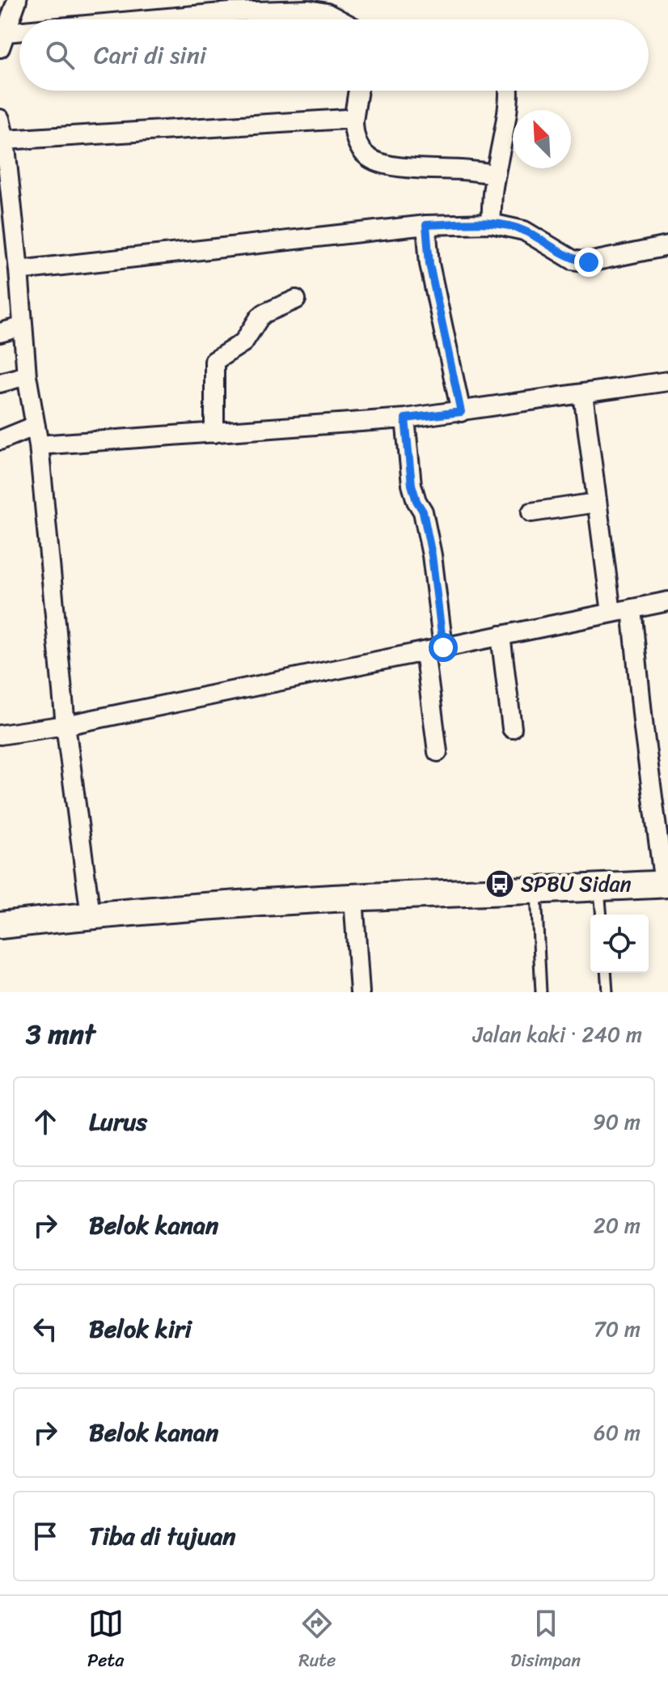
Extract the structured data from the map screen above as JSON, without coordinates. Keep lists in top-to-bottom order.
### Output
{
  "places": {
    "bus stop": ["SPBU Sidan"]
  },
  "north": "top left",
  "page": {
    "search": "Cari di sini",
    "heading": ["3 mnt", "Jalan kaki · 240 m"],
    "list": [
      ["Lurus", "90 m"],
      ["Belok kanan", "20 m"],
      ["Belok kiri", "70 m"],
      ["Belok kanan", "60 m"],
      "Tiba di tujuan"
    ],
    "nav": ["Peta", "Rute", "Disimpan"]
  }
}
